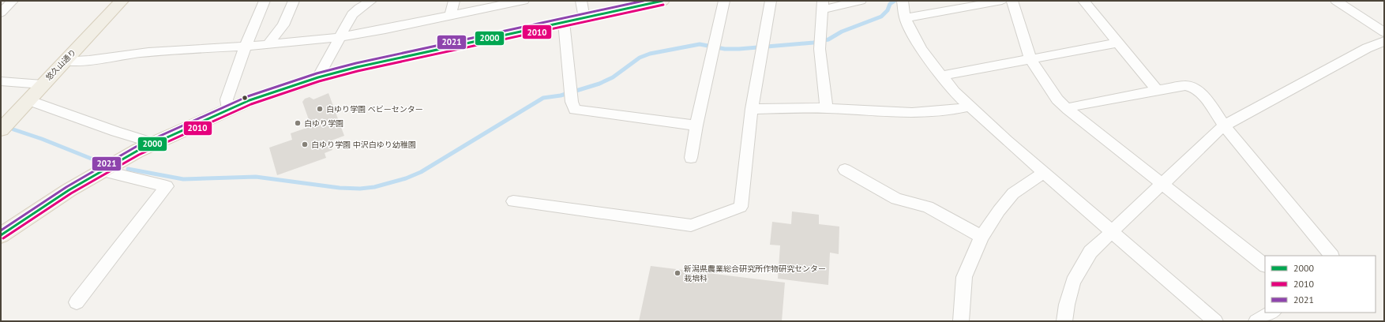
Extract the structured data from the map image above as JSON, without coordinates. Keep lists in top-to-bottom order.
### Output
{
  "streets": {
    "main road": ["悠久山通り"]
  },
  "places": [
    "白ゆり学園 ベビーセンター",
    "白ゆり学園",
    "白ゆり学園 中沢白ゆり幼稚園",
    "新潟県農業総合研究所作物研究センター 栽培科"
  ],
  "lines": ["transit line 2000", "transit line 2021", "transit line 2010"],
  "legend": ["2000", "2010", "2021"]
}
